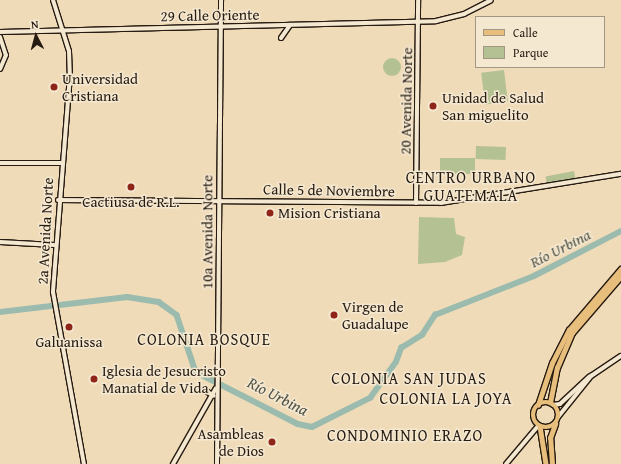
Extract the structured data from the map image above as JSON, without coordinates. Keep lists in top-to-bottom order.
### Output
{
  "streets": {
    "street": [
      "29 Calle Oriente",
      "20 Avenida Norte",
      "Calle 5 de Noviembre",
      "2a Avenida Norte",
      "10a Avenida Norte"
    ]
  },
  "crossings": [
    ["29 Calle Oriente", "20 Avenida Norte"],
    ["29 Calle Oriente", "2a Avenida Norte"],
    ["29 Calle Oriente", "10a Avenida Norte"],
    ["20 Avenida Norte", "Calle 5 de Noviembre"],
    ["Calle 5 de Noviembre", "2a Avenida Norte"],
    ["Calle 5 de Noviembre", "10a Avenida Norte"]
  ],
  "districts": [
    "CENTRO URBANO GUATEMALA",
    "COLONIA BOSQUE",
    "COLONIA SAN JUDAS",
    "COLONIA LA JOYA",
    "CONDOMINIO ERAZO"
  ],
  "water": ["Río Urbina"],
  "places": [
    "Universidad Cristiana",
    "Unidad de Salud San miguelito",
    "Cactiusa de R.L.",
    "Mision Cristiana",
    "Virgen de Guadalupe",
    "Galuanissa",
    "Iglesia de Jesucristo Manatial de Vida",
    "Asambleas de Dios"
  ],
  "legend": ["Calle", "Parque"],
  "north": "top"
}
